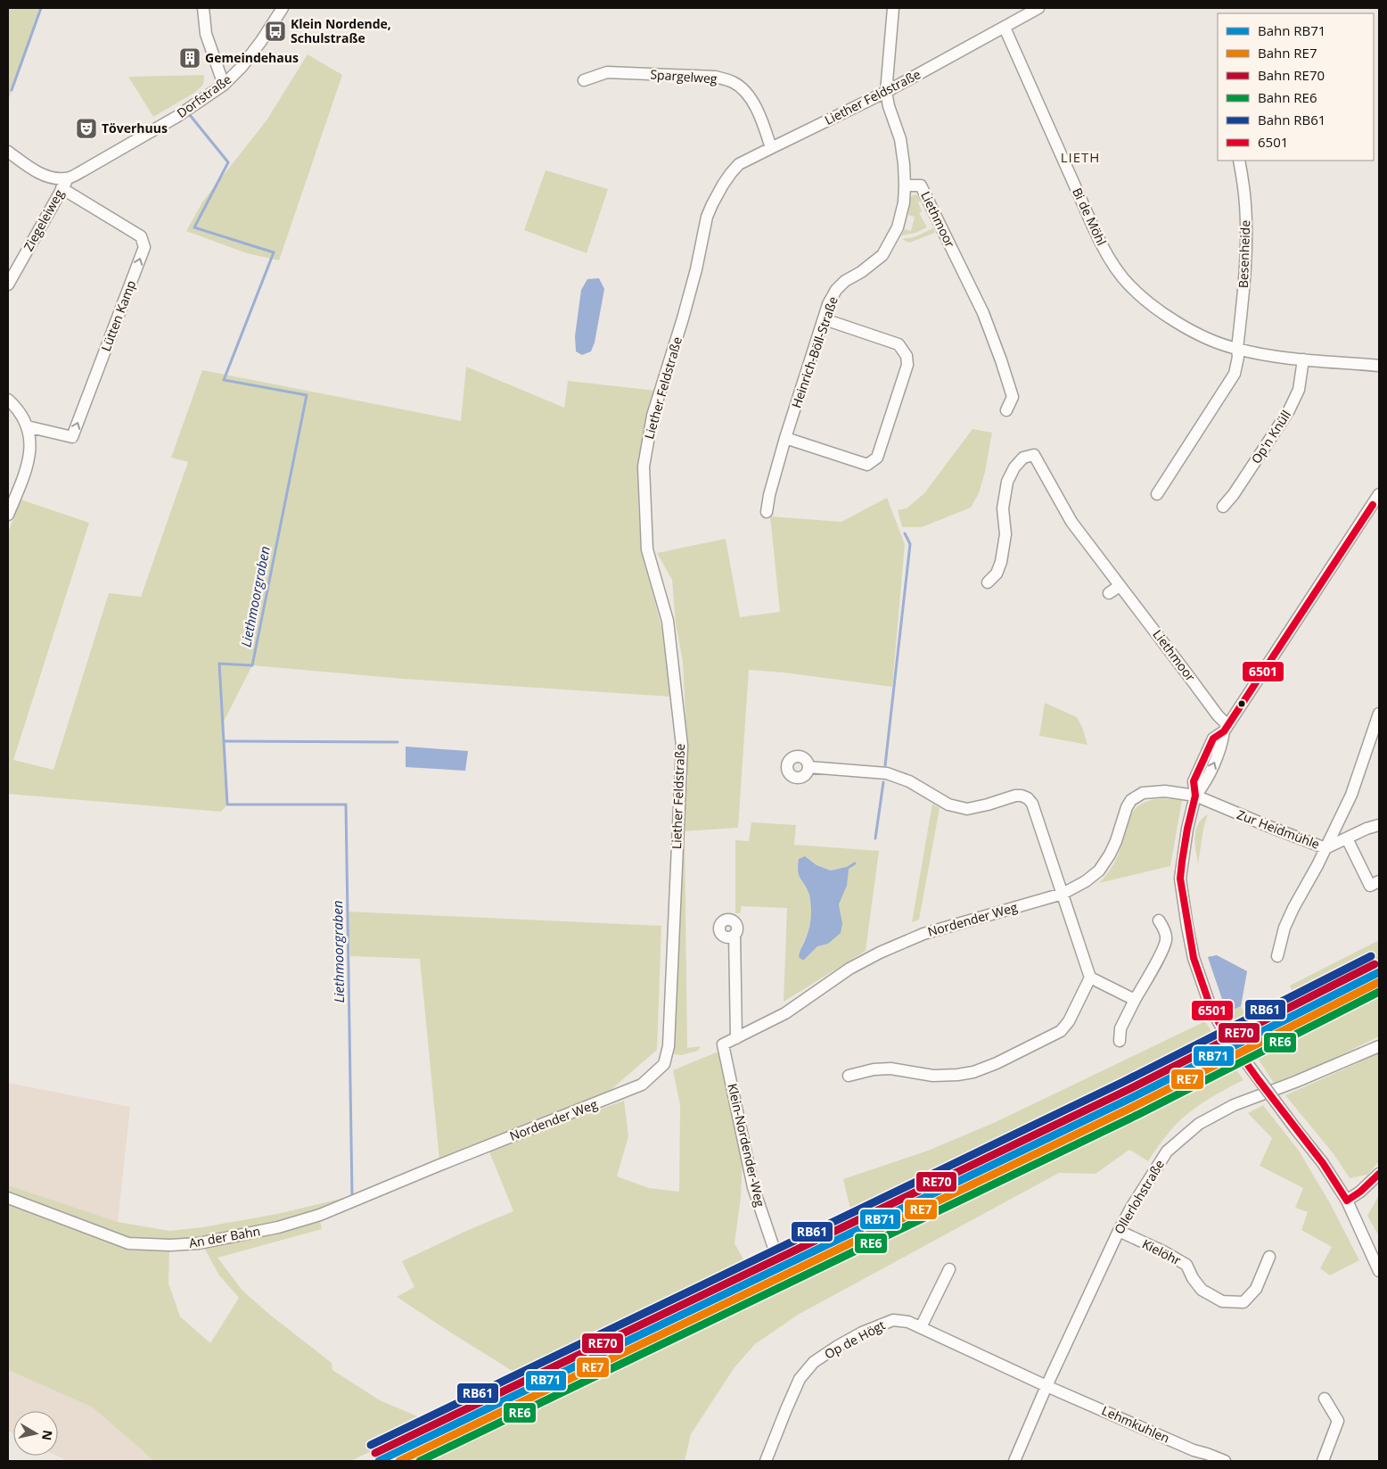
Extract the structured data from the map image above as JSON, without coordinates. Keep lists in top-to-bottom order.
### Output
{
  "streets": {
    "street": [
      "Spargelweg",
      "Dorfstraße",
      "Liether Feldstraße",
      "Bi de Möhl",
      "Liethmoor",
      "Ziegeleiweg",
      "Besenheide",
      "Lütten Kamp",
      "Heinrich-Böll-Straße",
      "Op'n Knüll",
      "Zur Heidmühle",
      "Nordender Weg",
      "Klein-Nordender-Weg",
      "Ollerlohstraße",
      "An der Bahn",
      "Kielöhr",
      "Op de Högt",
      "Lehmkuhlen"
    ]
  },
  "crossings": [
    ["Spargelweg", "Liether Feldstraße"],
    ["Dorfstraße", "Ziegeleiweg"],
    ["Dorfstraße", "Lütten Kamp"],
    ["Liether Feldstraße", "Bi de Möhl"],
    ["Liether Feldstraße", "Liethmoor"],
    ["Liether Feldstraße", "Nordender Weg"],
    ["Bi de Möhl", "Besenheide"],
    ["Bi de Möhl", "Op'n Knüll"],
    ["Liethmoor", "Heinrich-Böll-Straße"],
    ["Ziegeleiweg", "Lütten Kamp"],
    ["Zur Heidmühle", "Nordender Weg"],
    ["Nordender Weg", "Klein-Nordender-Weg"],
    ["Nordender Weg", "An der Bahn"],
    ["Ollerlohstraße", "Kielöhr"],
    ["Ollerlohstraße", "Op de Högt"],
    ["Ollerlohstraße", "Lehmkuhlen"],
    ["Op de Högt", "Lehmkuhlen"]
  ],
  "districts": ["LIETH"],
  "water": ["Liethmoorgraben"],
  "places": {
    "bus stop": ["Klein Nordende, Schulstraße"],
    "building": ["Gemeindehaus"],
    "theatre": ["Töverhuus"]
  },
  "lines": [
    "transit line 6501",
    "rail line RB61",
    "rail line RE70",
    "rail line RB71",
    "rail line RE7",
    "rail line RE6"
  ],
  "legend": [
    "Bahn RB71",
    "Bahn RE7",
    "Bahn RE70",
    "Bahn RE6",
    "Bahn RB61",
    "6501"
  ],
  "north": "right"
}
